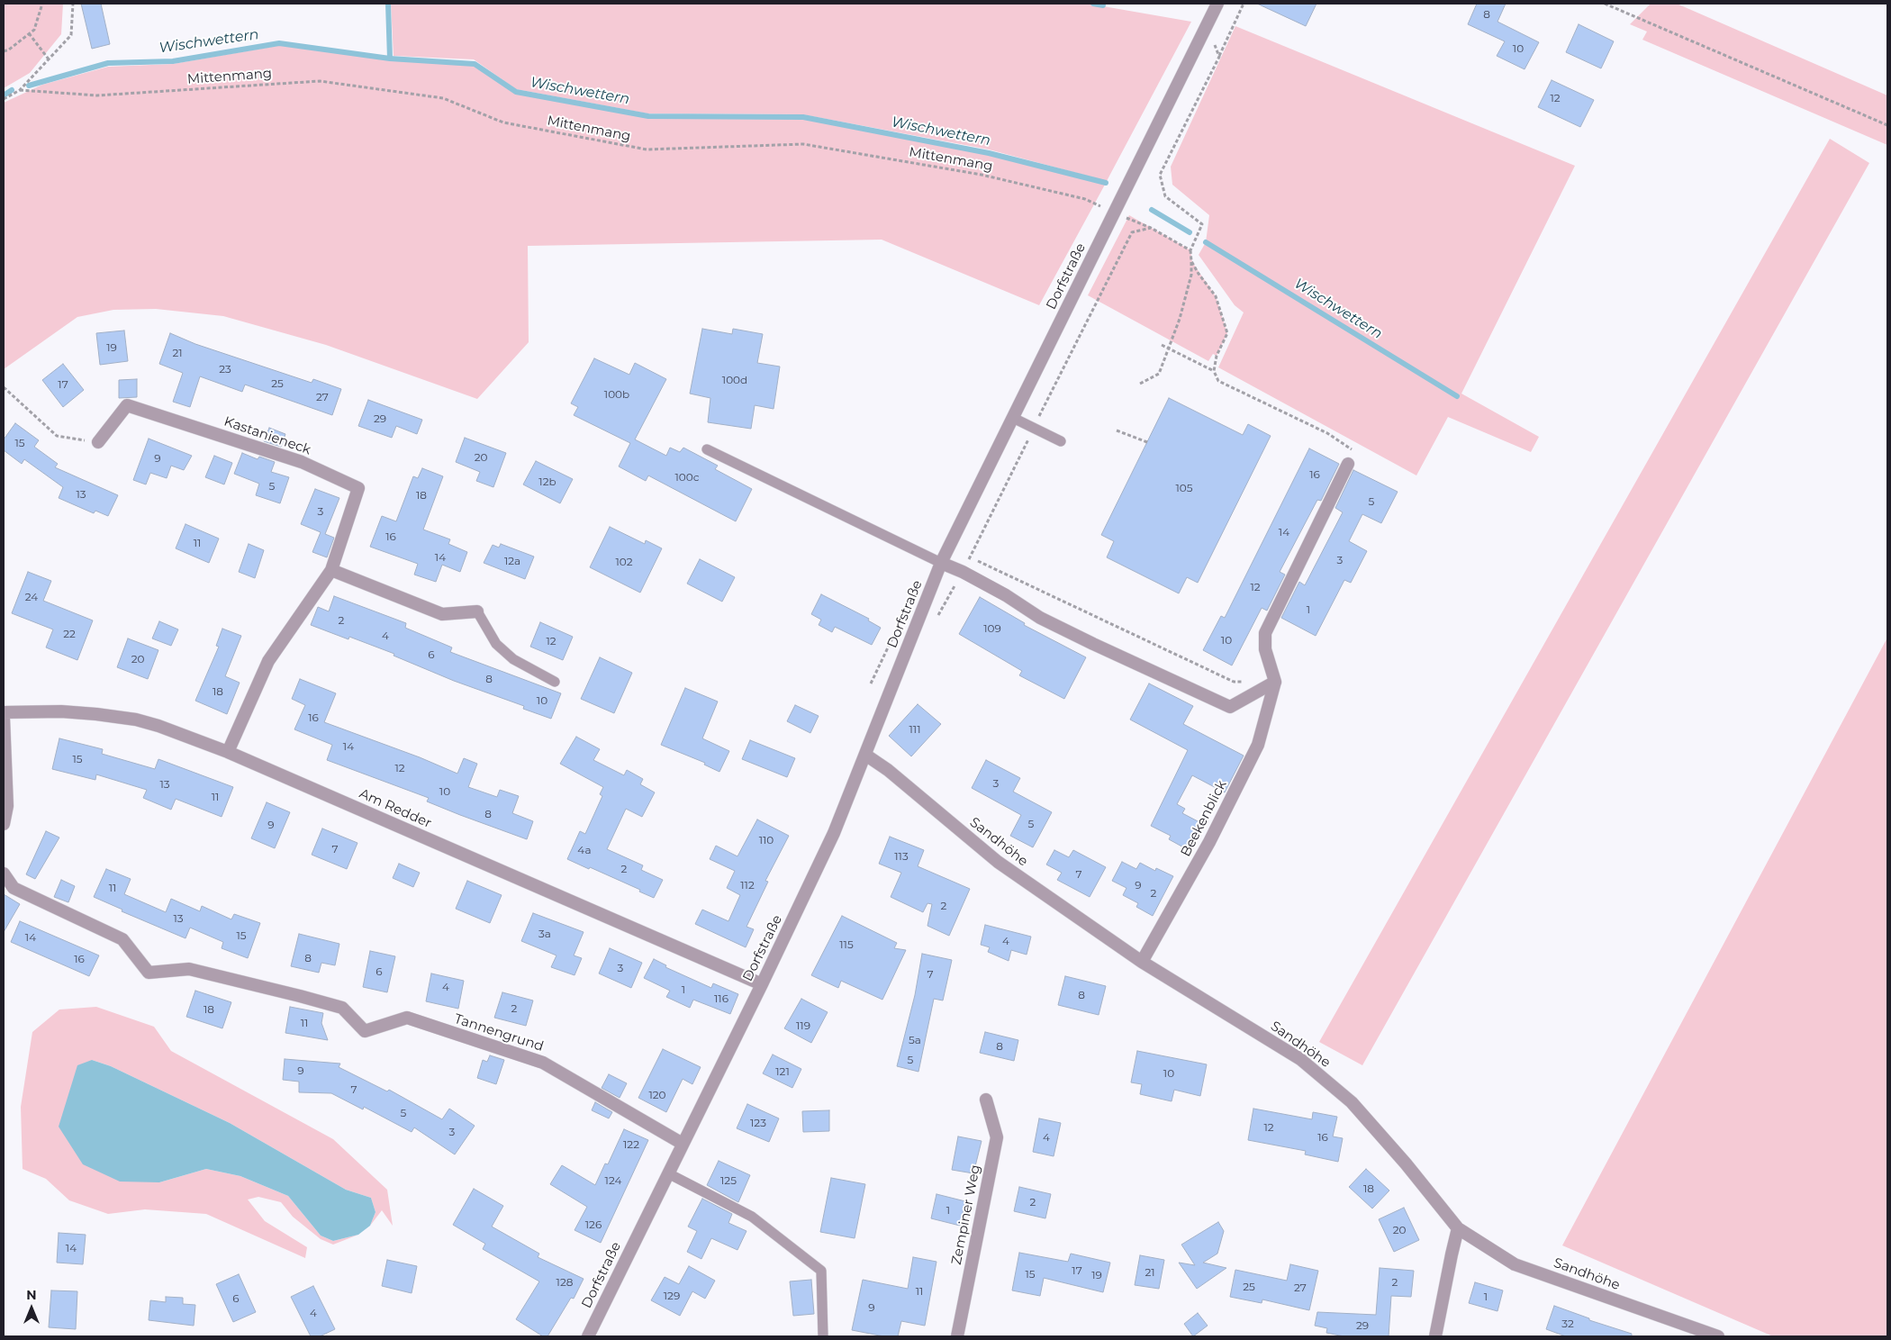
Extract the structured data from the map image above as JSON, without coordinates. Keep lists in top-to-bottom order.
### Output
{
  "streets": {
    "street": [
      "Dorfstraße",
      "Kastanieneck",
      "Am Redder",
      "Beekenblick",
      "Sandhöhe",
      "Tannengrund",
      "Zempiner Weg"
    ],
    "path": ["Mittenmang"]
  },
  "crossings": [
    ["Mittenmang", "Dorfstraße"],
    ["Dorfstraße", "Am Redder"],
    ["Dorfstraße", "Sandhöhe"],
    ["Dorfstraße", "Tannengrund"],
    ["Kastanieneck", "Am Redder"],
    ["Beekenblick", "Sandhöhe"]
  ],
  "water": ["Wischwettern"],
  "house_numbers": [
    "8",
    "10",
    "12",
    "19",
    "21",
    "23",
    "100d",
    "25",
    "17",
    "100b",
    "27",
    "29",
    "15",
    "20",
    "9",
    "16",
    "100c",
    "12b",
    "5",
    "105",
    "13",
    "18",
    "5",
    "3",
    "14",
    "16",
    "11",
    "14",
    "3",
    "12a",
    "102",
    "12",
    "24",
    "1",
    "2",
    "109",
    "22",
    "4",
    "10",
    "12",
    "6",
    "20",
    "8",
    "18",
    "10",
    "16",
    "111",
    "14",
    "15",
    "12",
    "3",
    "13",
    "10",
    "11",
    "8",
    "5",
    "9",
    "110",
    "7",
    "4a",
    "113",
    "2",
    "7",
    "112",
    "9",
    "11",
    "2",
    "2",
    "13",
    "3a",
    "15",
    "14",
    "4",
    "115",
    "8",
    "16",
    "3",
    "6",
    "7",
    "4",
    "1",
    "8",
    "116",
    "2",
    "18",
    "11",
    "119",
    "5a",
    "8",
    "5",
    "9",
    "121",
    "10",
    "7",
    "120",
    "5",
    "123",
    "12",
    "3",
    "4",
    "16",
    "122",
    "124",
    "125",
    "18",
    "2",
    "1",
    "126",
    "20",
    "14",
    "17",
    "21",
    "15",
    "19",
    "128",
    "2",
    "25",
    "27",
    "11",
    "129",
    "1",
    "6",
    "9",
    "4",
    "32",
    "29"
  ],
  "north": "top"
}
